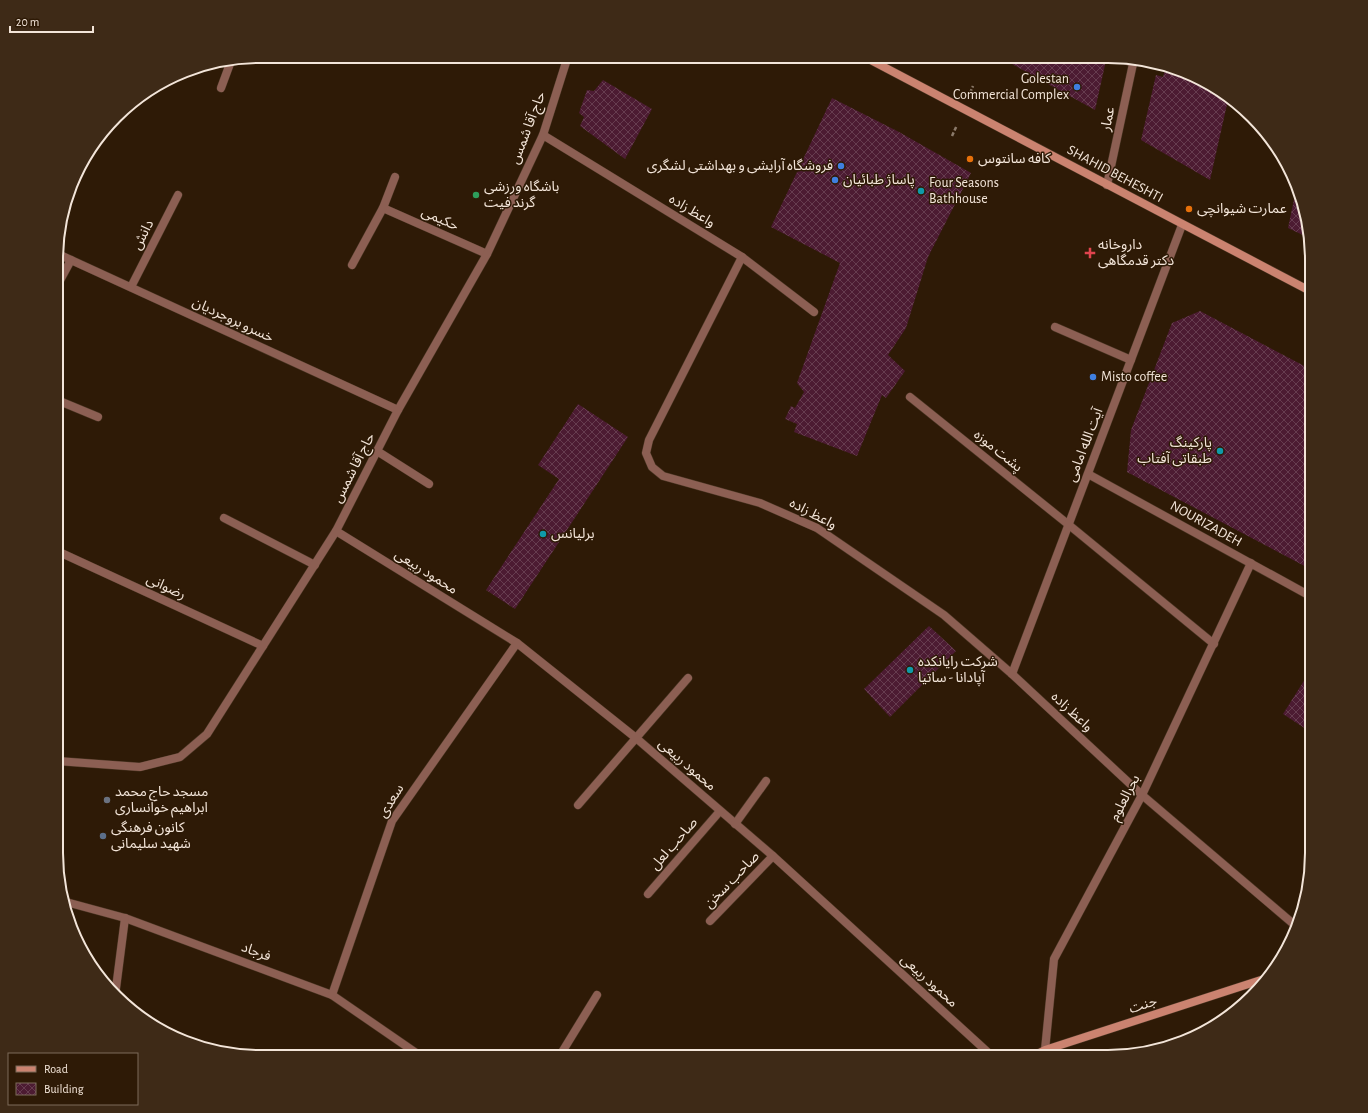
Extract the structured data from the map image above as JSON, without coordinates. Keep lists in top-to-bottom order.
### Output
{
  "streets": {
    "main road": ["SHAHID BEHESHTI", "جنت"],
    "street": [
      "عمار",
      "حاج آقا شمس",
      "واعظ زاده",
      "حکیمی",
      "دانش",
      "خسرو بروجردیان",
      "آیت الله امامی",
      "پشت موزه",
      "NOURIZADEH",
      "محمود ربیعی",
      "رضوانی",
      "بحرالعلوم",
      "سعدی",
      "صاحب لعل",
      "صاحب سخن",
      "فرجاد"
    ]
  },
  "crossings": [
    ["عمار", "SHAHID BEHESHTI"],
    ["حاج آقا شمس", "واعظ زاده"],
    ["حاج آقا شمس", "حکیمی"],
    ["حاج آقا شمس", "خسرو بروجردیان"],
    ["حاج آقا شمس", "محمود ربیعی"],
    ["حاج آقا شمس", "رضوانی"],
    ["SHAHID BEHESHTI", "آیت الله امامی"],
    ["واعظ زاده", "آیت الله امامی"],
    ["واعظ زاده", "بحرالعلوم"],
    ["دانش", "خسرو بروجردیان"],
    ["آیت الله امامی", "پشت موزه"],
    ["آیت الله امامی", "NOURIZADEH"],
    ["پشت موزه", "بحرالعلوم"],
    ["NOURIZADEH", "بحرالعلوم"],
    ["محمود ربیعی", "سعدی"],
    ["محمود ربیعی", "صاحب لعل"],
    ["محمود ربیعی", "صاحب سخن"],
    ["بحرالعلوم", "جنت"],
    ["سعدی", "فرجاد"]
  ],
  "places": {
    "other": [
      "Golestan Commercial Complex",
      "کافه سانتوس",
      "فروشگاه آرایشی و بهداشتی لشگری",
      "پاساژ طبائیان",
      "Four Seasons Bathhouse",
      "باشگاه ورزشی گرند فیت",
      "عمارت شیوانچی",
      "Misto coffee",
      "پارکینگ طبقاتی آفتاب",
      "برلیانس",
      "شرکت رایانکده آپادانا - ساتیا",
      "مسجد حاج محمد ابراهیم خوانساری",
      "کانون فرهنگی شهید سلیمانی"
    ],
    "health": ["داروخانه دکتر قدمگاهی"]
  },
  "legend": ["Road", "Building"],
  "scale_bar": "20 m"
}
